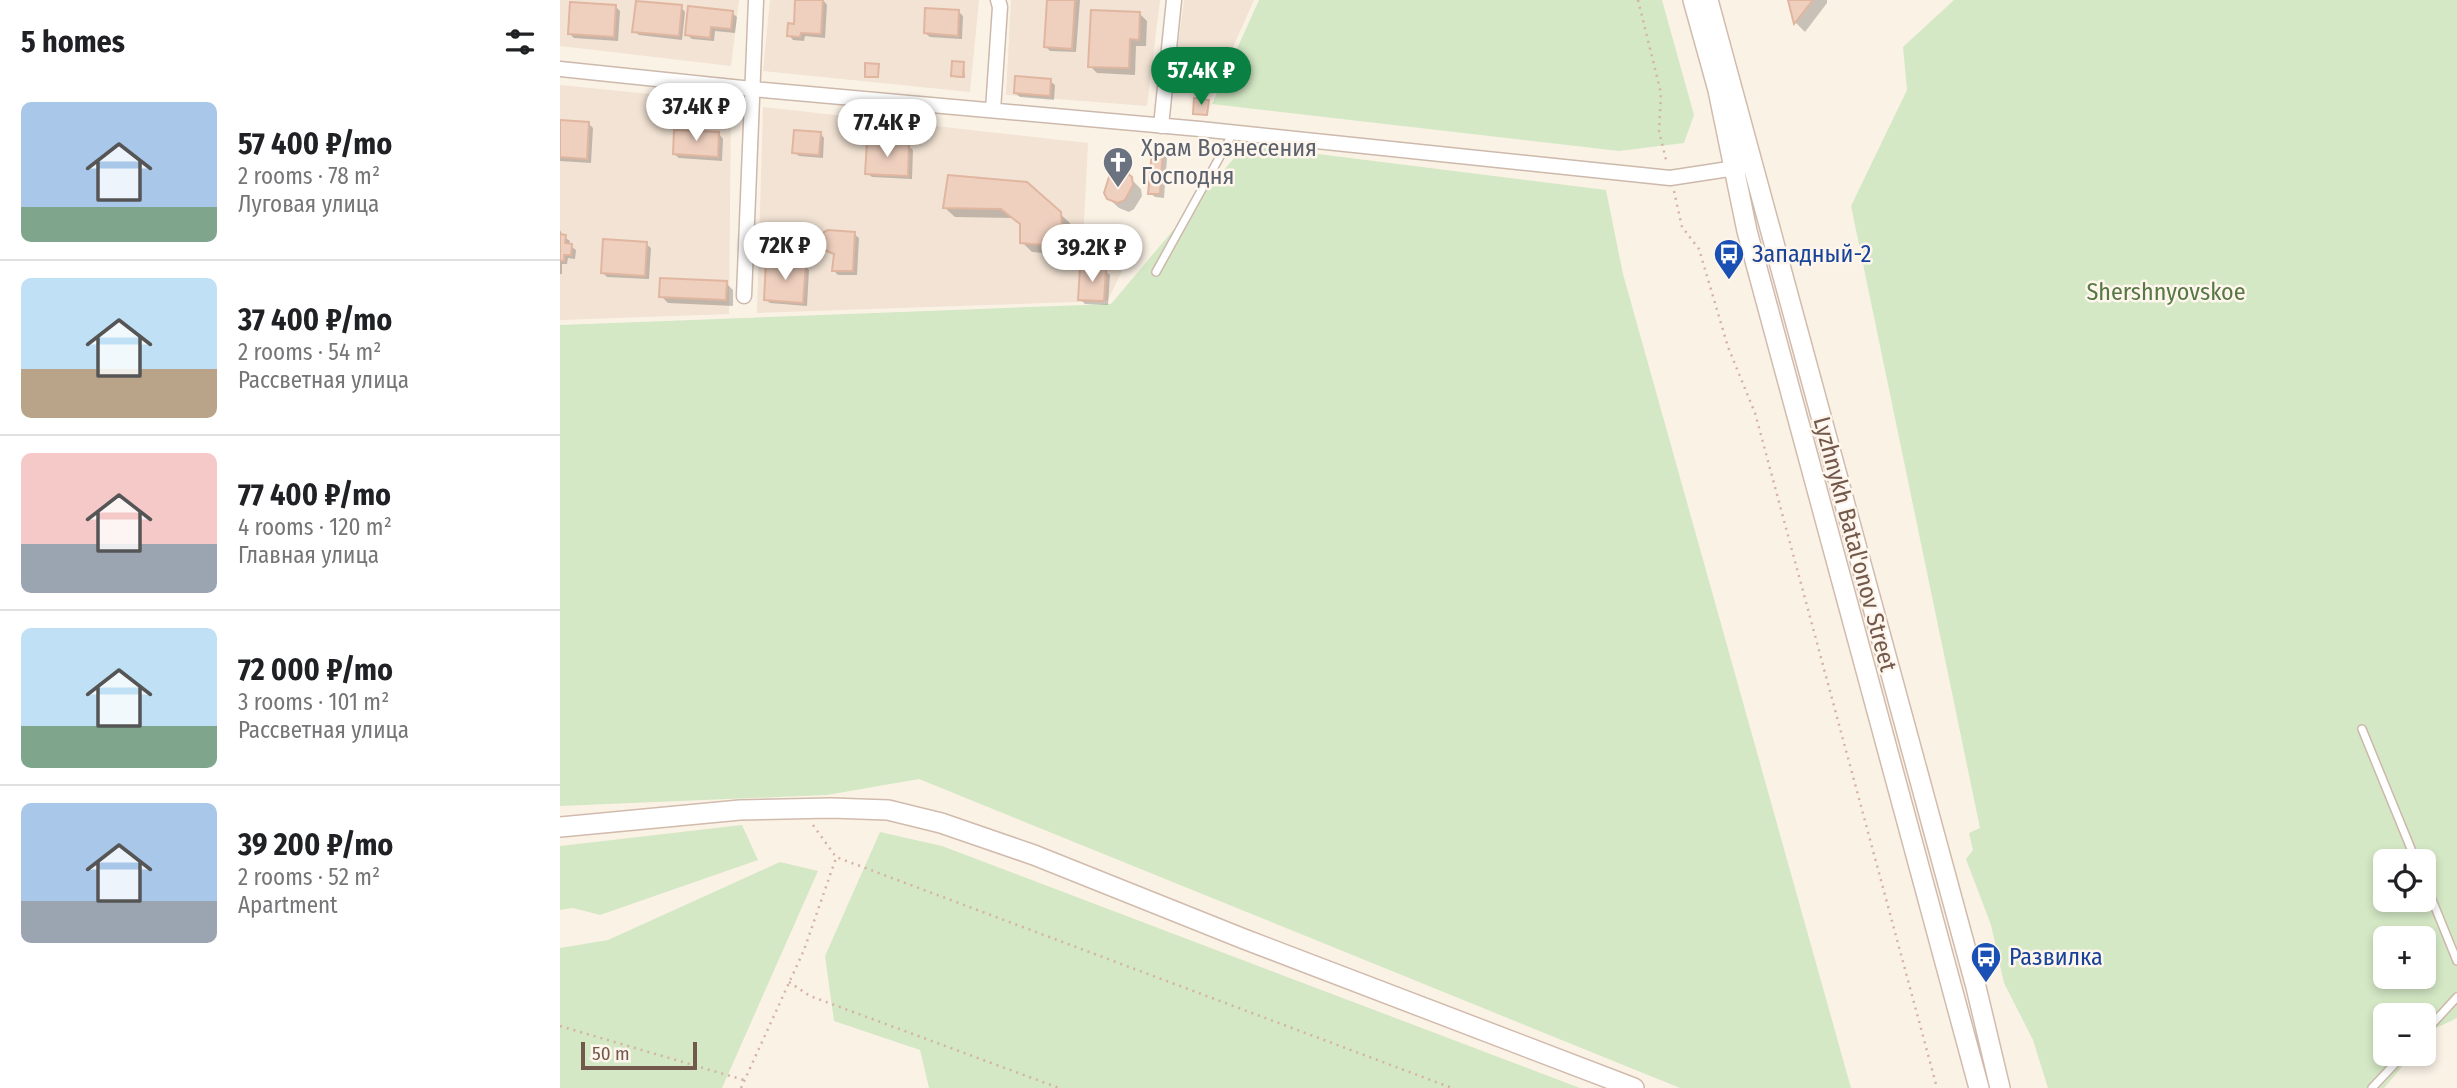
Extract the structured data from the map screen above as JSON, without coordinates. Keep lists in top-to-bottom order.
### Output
{
  "streets": {
    "main road": ["Lyzhnykh Batal'onov Street"]
  },
  "parks": ["Shershnyovskoe"],
  "places": {
    "church": ["Храм Вознесения Господня"],
    "bus stop": ["Западный-2", "Развилка"]
  },
  "scale_bar": "50 m",
  "page": {
    "heading": "5 homes",
    "price": [
      "57.4K ₽",
      "37.4K ₽",
      "77.4K ₽",
      "72K ₽",
      "39.2K ₽"
    ],
    "list": [
      {
        "name": "57 400 ₽/mo",
        "note": "2 rooms · 78 m² · Луговая улица"
      },
      {
        "name": "37 400 ₽/mo",
        "note": "2 rooms · 54 m² · Рассветная улица"
      },
      {
        "name": "77 400 ₽/mo",
        "note": "4 rooms · 120 m² · Главная улица"
      },
      {
        "name": "72 000 ₽/mo",
        "note": "3 rooms · 101 m² · Рассветная улица"
      },
      {
        "name": "39 200 ₽/mo",
        "note": "2 rooms · 52 m² · Apartment"
      }
    ],
    "map_buttons": ["+", "−"],
    "scale": "50 m"
  }
}
